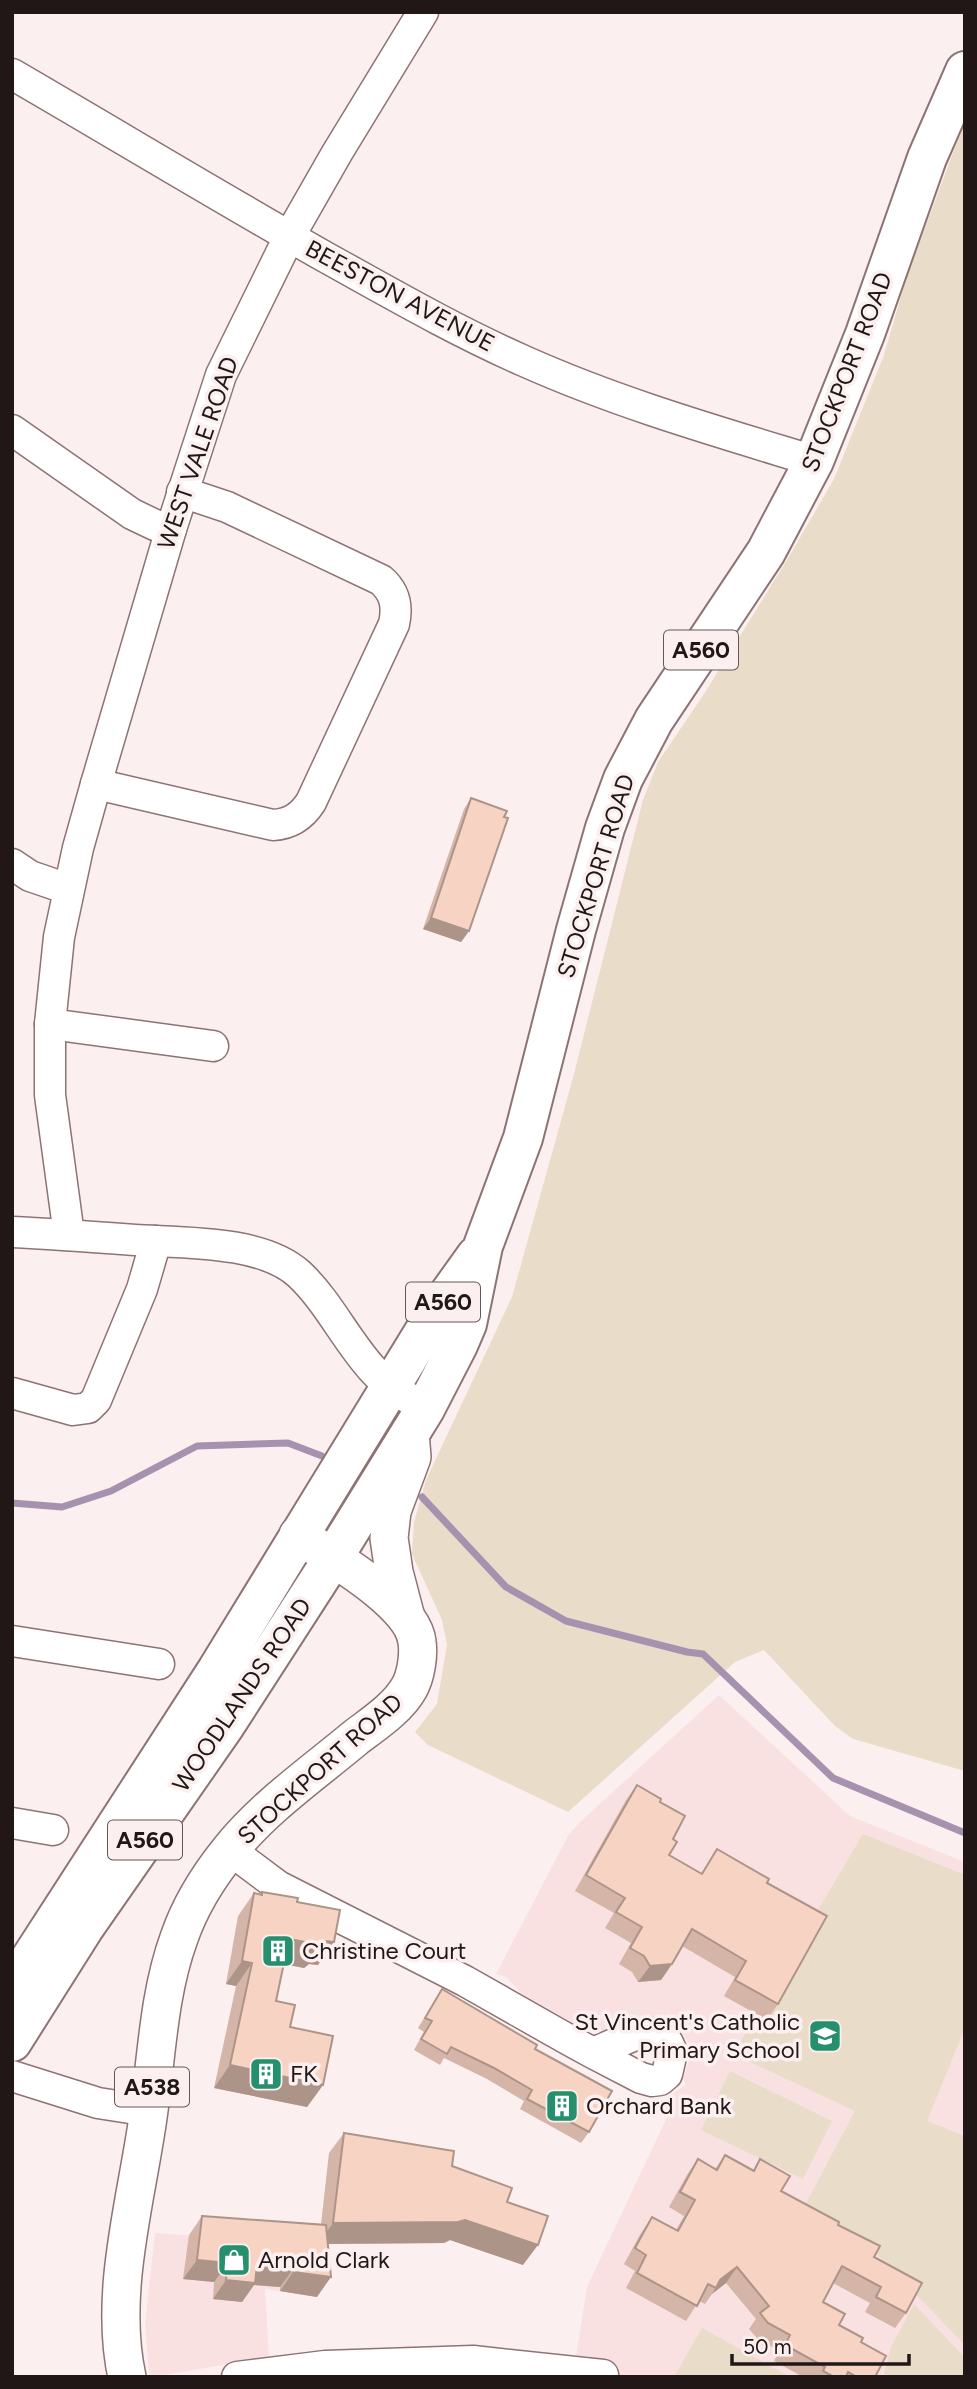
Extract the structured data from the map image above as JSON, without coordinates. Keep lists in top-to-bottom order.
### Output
{
  "streets": {
    "highway": ["STOCKPORT ROAD", "A560", "WOODLANDS ROAD"],
    "main road": ["A538"],
    "street": ["BEESTON AVENUE", "WEST VALE ROAD"]
  },
  "crossings": [
    ["BEESTON AVENUE", "STOCKPORT ROAD"],
    ["BEESTON AVENUE", "WEST VALE ROAD"],
    ["STOCKPORT ROAD", "WOODLANDS ROAD"]
  ],
  "places": {
    "building": ["Christine Court", "FK", "Orchard Bank"],
    "school or university": ["St Vincent's Catholic Primary School"],
    "shop": ["Arnold Clark"]
  },
  "scale_bar": "50 m"
}
